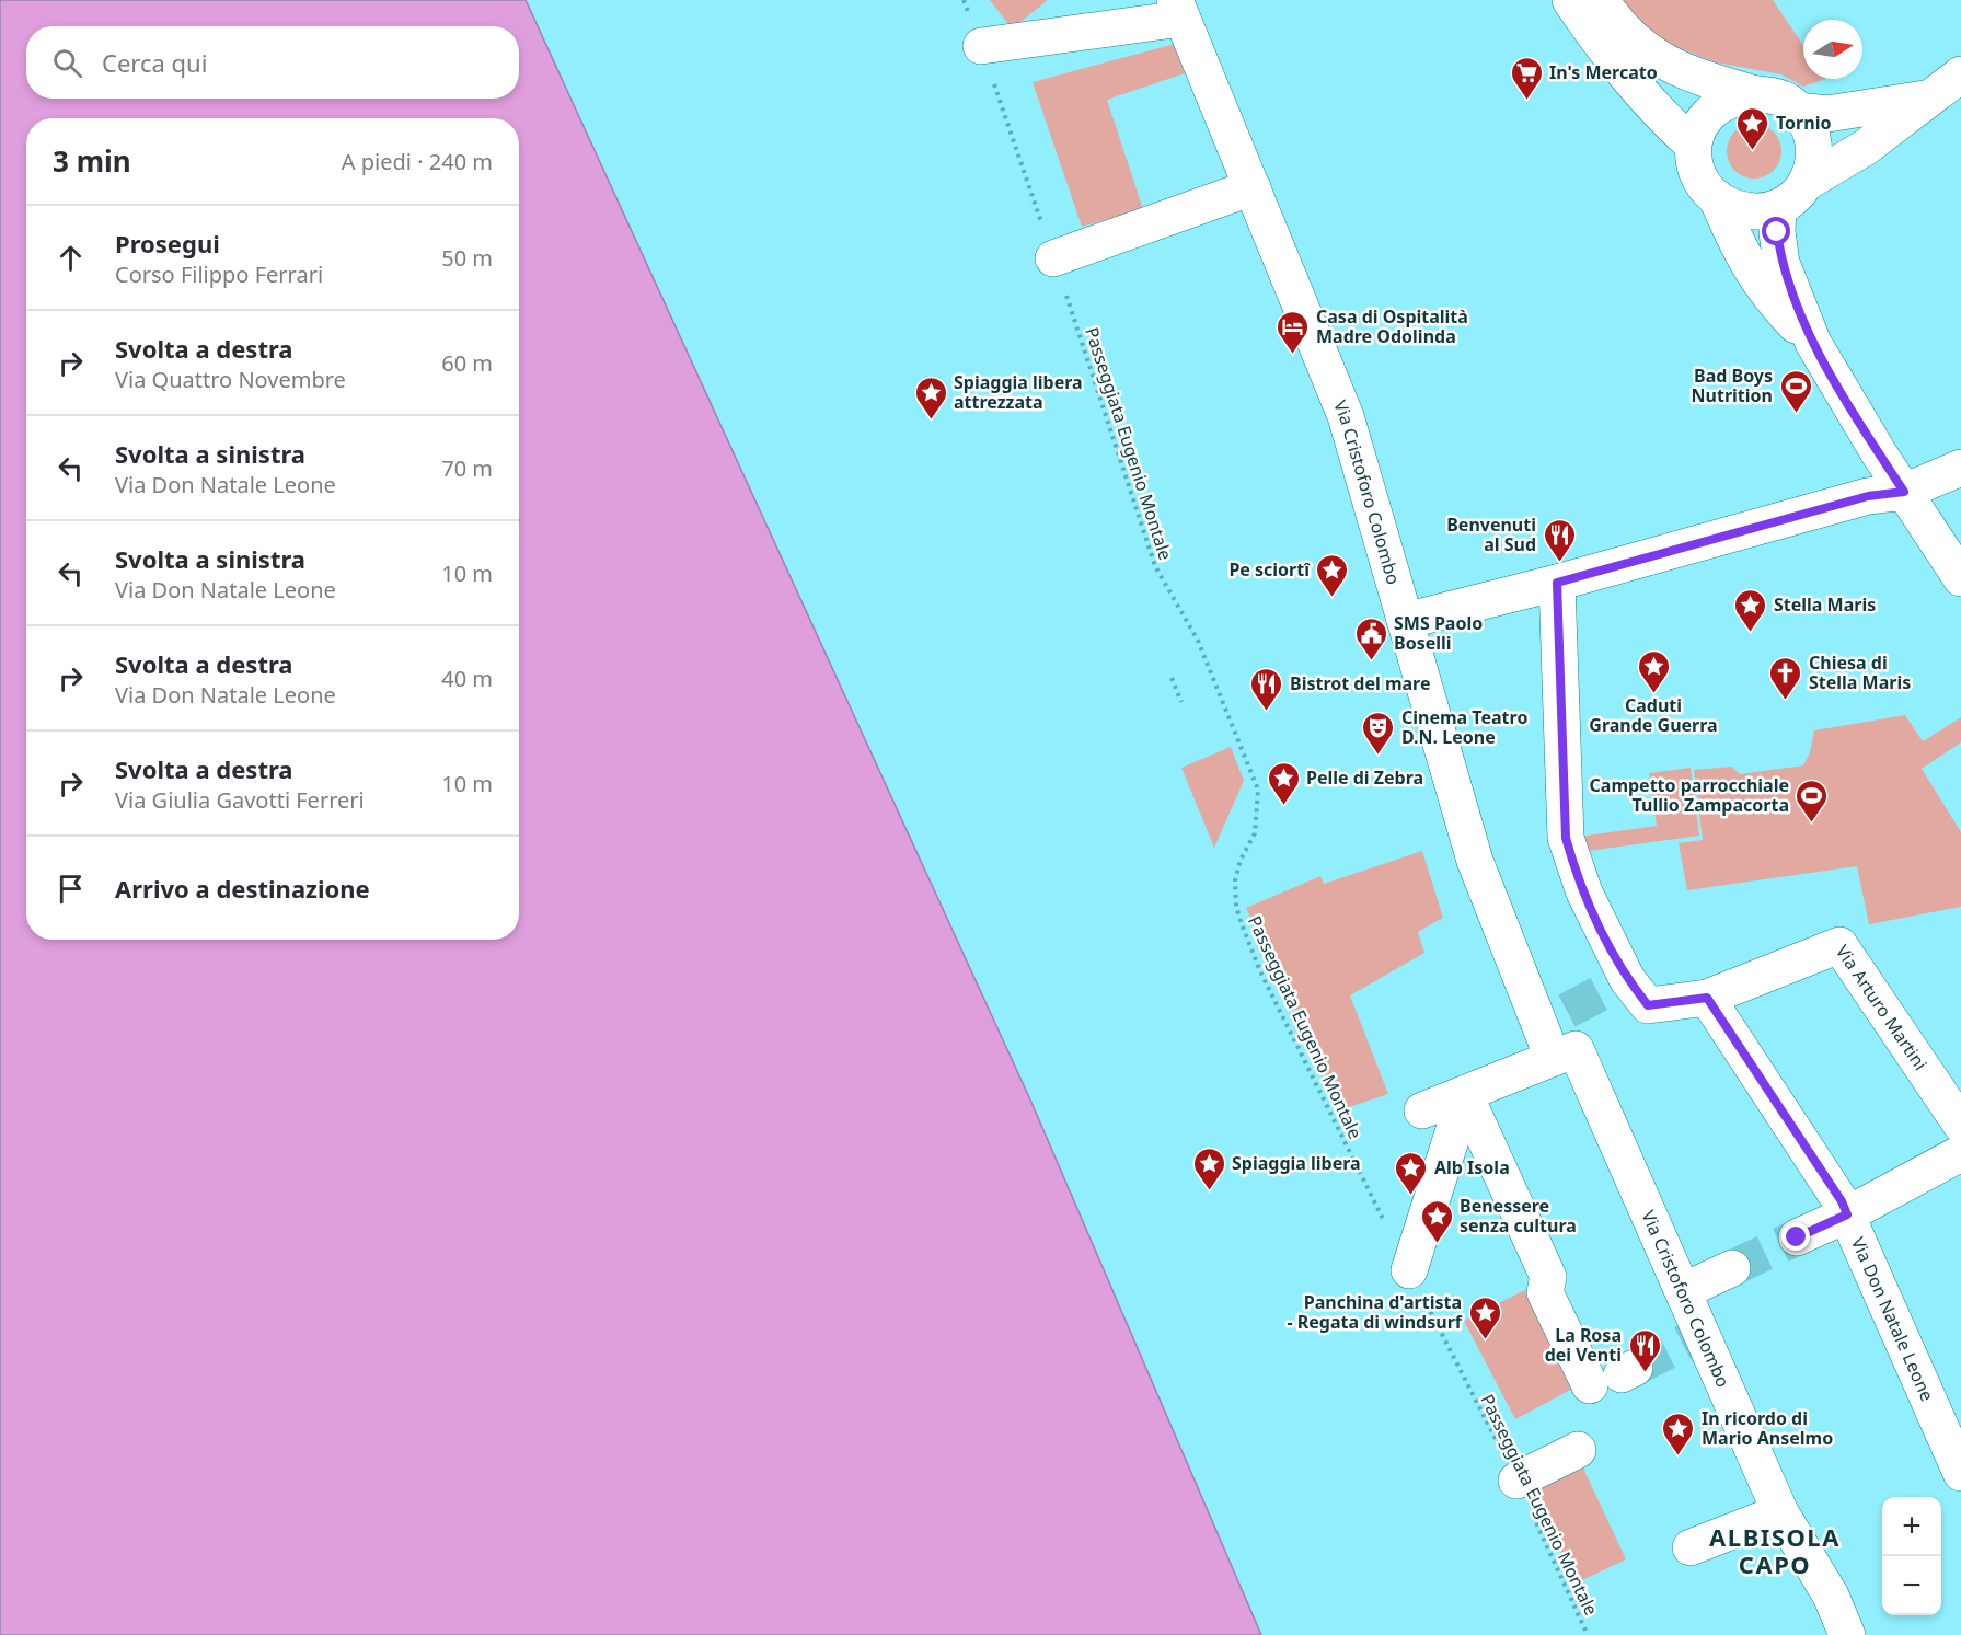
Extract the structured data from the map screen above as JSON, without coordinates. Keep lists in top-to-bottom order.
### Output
{
  "streets": {
    "street": ["Via Cristoforo Colombo", "Via Arturo Martini", "Via Don Natale Leone"],
    "path": ["Passeggiata Eugenio Montale"]
  },
  "crossings": [
    ["Via Arturo Martini", "Via Don Natale Leone"]
  ],
  "districts": ["ALBISOLA CAPO"],
  "places": {
    "supermarket": ["In's Mercato"],
    "place": [
      "Tornio",
      "Spiaggia libera attrezzata",
      "Pe sciortî",
      "Stella Maris",
      "Caduti Grande Guerra",
      "Pelle di Zebra",
      "Spiaggia libera",
      "Alb Isola",
      "Benessere senza cultura",
      "Panchina d'artista - Regata di windsurf",
      "In ricordo di Mario Anselmo"
    ],
    "hotel": ["Casa di Ospitalità Madre Odolinda"],
    "sports": ["Bad Boys Nutrition", "Campetto parrocchiale Tullio Zampacorta"],
    "restaurant": ["Benvenuti al Sud", "Bistrot del mare", "La Rosa dei Venti"],
    "public building": ["SMS Paolo Boselli"],
    "church": ["Chiesa di Stella Maris"],
    "theatre": ["Cinema Teatro D.N. Leone"]
  },
  "north": "right",
  "page": {
    "search": "Cerca qui",
    "heading": ["3 min", "A piedi · 240 m"],
    "list": [
      ["Prosegui", "Corso Filippo Ferrari", "50 m"],
      ["Svolta a destra", "Via Quattro Novembre", "60 m"],
      ["Svolta a sinistra", "Via Don Natale Leone", "70 m"],
      ["Svolta a sinistra", "Via Don Natale Leone", "10 m"],
      ["Svolta a destra", "Via Don Natale Leone", "40 m"],
      ["Svolta a destra", "Via Giulia Gavotti Ferreri", "10 m"],
      "Arrivo a destinazione"
    ],
    "map_buttons": ["+", "−"]
  }
}
